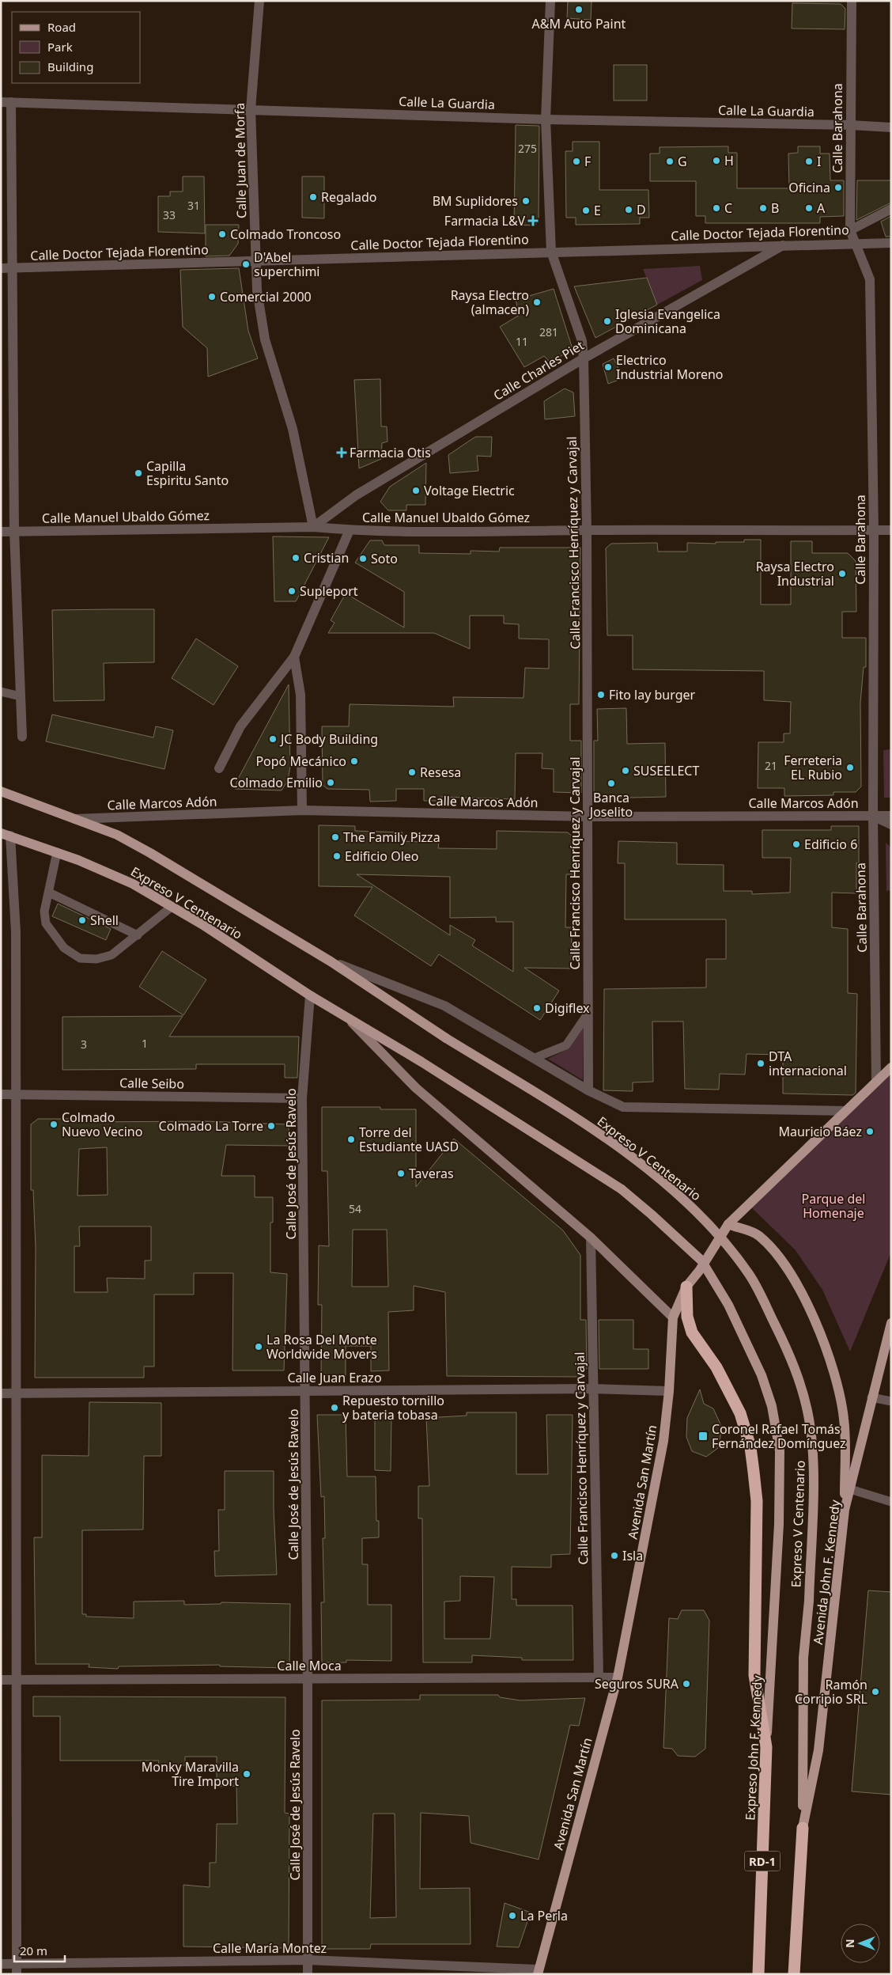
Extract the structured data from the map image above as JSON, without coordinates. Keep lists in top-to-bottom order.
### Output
{
  "streets": {
    "highway": ["Expreso John F. Kennedy", "RD-1"],
    "main road": ["Expreso V Centenario", "Avenida San Martín", "Avenida John F. Kennedy"],
    "street": [
      "Calle La Guardia",
      "Calle Barahona",
      "Calle Juan de Morfa",
      "Calle Doctor Tejada Florentino",
      "Calle Charles Piet",
      "Calle Manuel Ubaldo Gómez",
      "Calle Francisco Henríquez y Carvajal",
      "Calle Marcos Adón",
      "Calle Seibo",
      "Calle José de Jesús Ravelo",
      "Calle Juan Erazo",
      "Calle Moca",
      "Calle María Montez"
    ]
  },
  "crossings": [
    ["Calle La Guardia", "Calle Barahona"],
    ["Calle La Guardia", "Calle Juan de Morfa"],
    ["Calle La Guardia", "Calle Francisco Henríquez y Carvajal"],
    ["Calle Barahona", "Calle Doctor Tejada Florentino"],
    ["Calle Barahona", "Calle Manuel Ubaldo Gómez"],
    ["Calle Barahona", "Calle Marcos Adón"],
    ["Calle Barahona", "Avenida San Martín"],
    ["Calle Juan de Morfa", "Calle Doctor Tejada Florentino"],
    ["Calle Juan de Morfa", "Calle Charles Piet"],
    ["Calle Juan de Morfa", "Calle Manuel Ubaldo Gómez"],
    ["Calle Doctor Tejada Florentino", "Calle Charles Piet"],
    ["Calle Doctor Tejada Florentino", "Calle Francisco Henríquez y Carvajal"],
    ["Calle Charles Piet", "Calle Manuel Ubaldo Gómez"],
    ["Calle Charles Piet", "Calle Francisco Henríquez y Carvajal"],
    ["Calle Manuel Ubaldo Gómez", "Calle Francisco Henríquez y Carvajal"],
    ["Calle Francisco Henríquez y Carvajal", "Calle Marcos Adón"],
    ["Calle Francisco Henríquez y Carvajal", "Expreso V Centenario"],
    ["Calle Francisco Henríquez y Carvajal", "Calle Juan Erazo"],
    ["Calle Francisco Henríquez y Carvajal", "Calle Moca"],
    ["Calle Marcos Adón", "Expreso V Centenario"],
    ["Expreso V Centenario", "Calle José de Jesús Ravelo"],
    ["Expreso V Centenario", "Avenida San Martín"],
    ["Expreso V Centenario", "Avenida John F. Kennedy"],
    ["Expreso V Centenario", "Expreso John F. Kennedy"],
    ["Calle Seibo", "Calle José de Jesús Ravelo"],
    ["Calle José de Jesús Ravelo", "Calle Juan Erazo"],
    ["Calle José de Jesús Ravelo", "Calle Moca"],
    ["Calle José de Jesús Ravelo", "Calle María Montez"],
    ["Calle Juan Erazo", "Avenida San Martín"],
    ["Avenida San Martín", "Calle Moca"],
    ["Avenida San Martín", "Calle María Montez"]
  ],
  "parks": ["Parque del Homenaje"],
  "places": {
    "other": [
      "A&M Auto Paint",
      "H",
      "F",
      "G",
      "I",
      "Oficina",
      "Regalado",
      "BM Suplidores",
      "C",
      "B",
      "A",
      "D",
      "E",
      "Colmado Troncoso",
      "D'Abel superchimi",
      "Comercial 2000",
      "Raysa Electro (almacen)",
      "Iglesia Evangelica Dominicana",
      "Electrico Industrial Moreno",
      "Capilla Espiritu Santo",
      "Voltage Electric",
      "Cristian",
      "Soto",
      "Raysa Electro Industrial",
      "Supleport",
      "Fito lay burger",
      "JC Body Building",
      "Popó Mecánico",
      "Ferreteria EL Rubio",
      "SUSEELECT",
      "Resesa",
      "Colmado Emilio",
      "Banca Joselito",
      "The Family Pizza",
      "Edificio 6",
      "Edificio Oleo",
      "Shell",
      "Digiflex",
      "DTA internacional",
      "Colmado Nuevo Vecino",
      "Colmado La Torre",
      "Mauricio Báez",
      "Torre del Estudiante UASD",
      "Taveras",
      "La Rosa Del Monte Worldwide Movers",
      "Repuesto tornillo y bateria tobasa",
      "Isla",
      "Seguros SURA",
      "Ramón Corripio SRL",
      "Monky Maravilla Tire Import",
      "La Perla"
    ],
    "health": ["Farmacia L&V", "Farmacia Otis"],
    "transit": ["Coronel Rafael Tomás Fernández Domínguez"]
  },
  "house_numbers": [
    "275",
    "31",
    "33",
    "281",
    "11",
    "21",
    "1",
    "3",
    "54"
  ],
  "legend": ["Road", "Park", "Building"],
  "scale_bar": "20 m",
  "north": "left"
}
